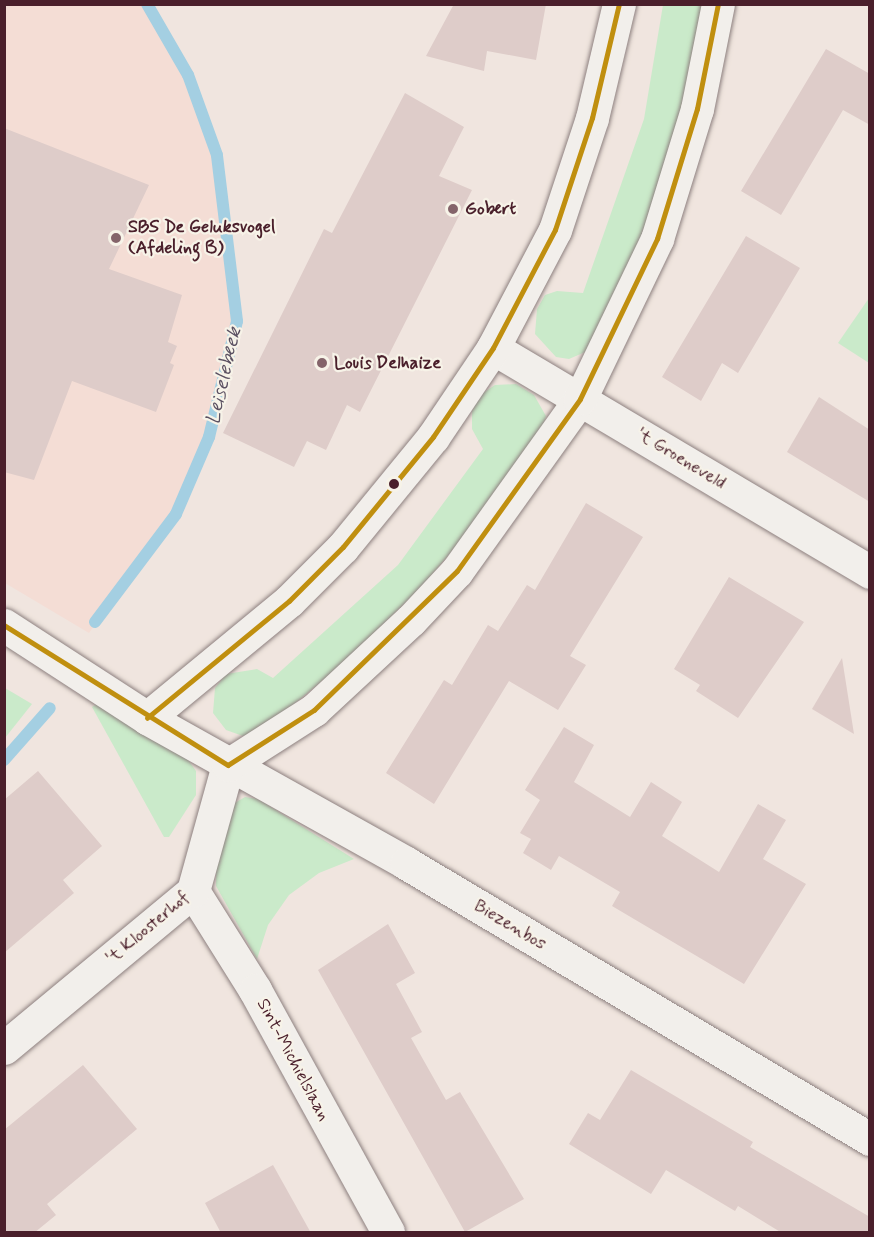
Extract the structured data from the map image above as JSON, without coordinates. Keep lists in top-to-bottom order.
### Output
{
  "streets": {
    "street": [
      "'t Groeneveld",
      "Biezenbos",
      "'t Kloosterhof",
      "Sint-Michielslaan"
    ]
  },
  "crossings": [
    ["Biezenbos", "'t Kloosterhof"],
    ["'t Kloosterhof", "Sint-Michielslaan"]
  ],
  "water": ["Leiselebeek"],
  "places": ["Gobert", "SBS De Geluksvogel (Afdeling B)", "Louis Delhaize"]
}
